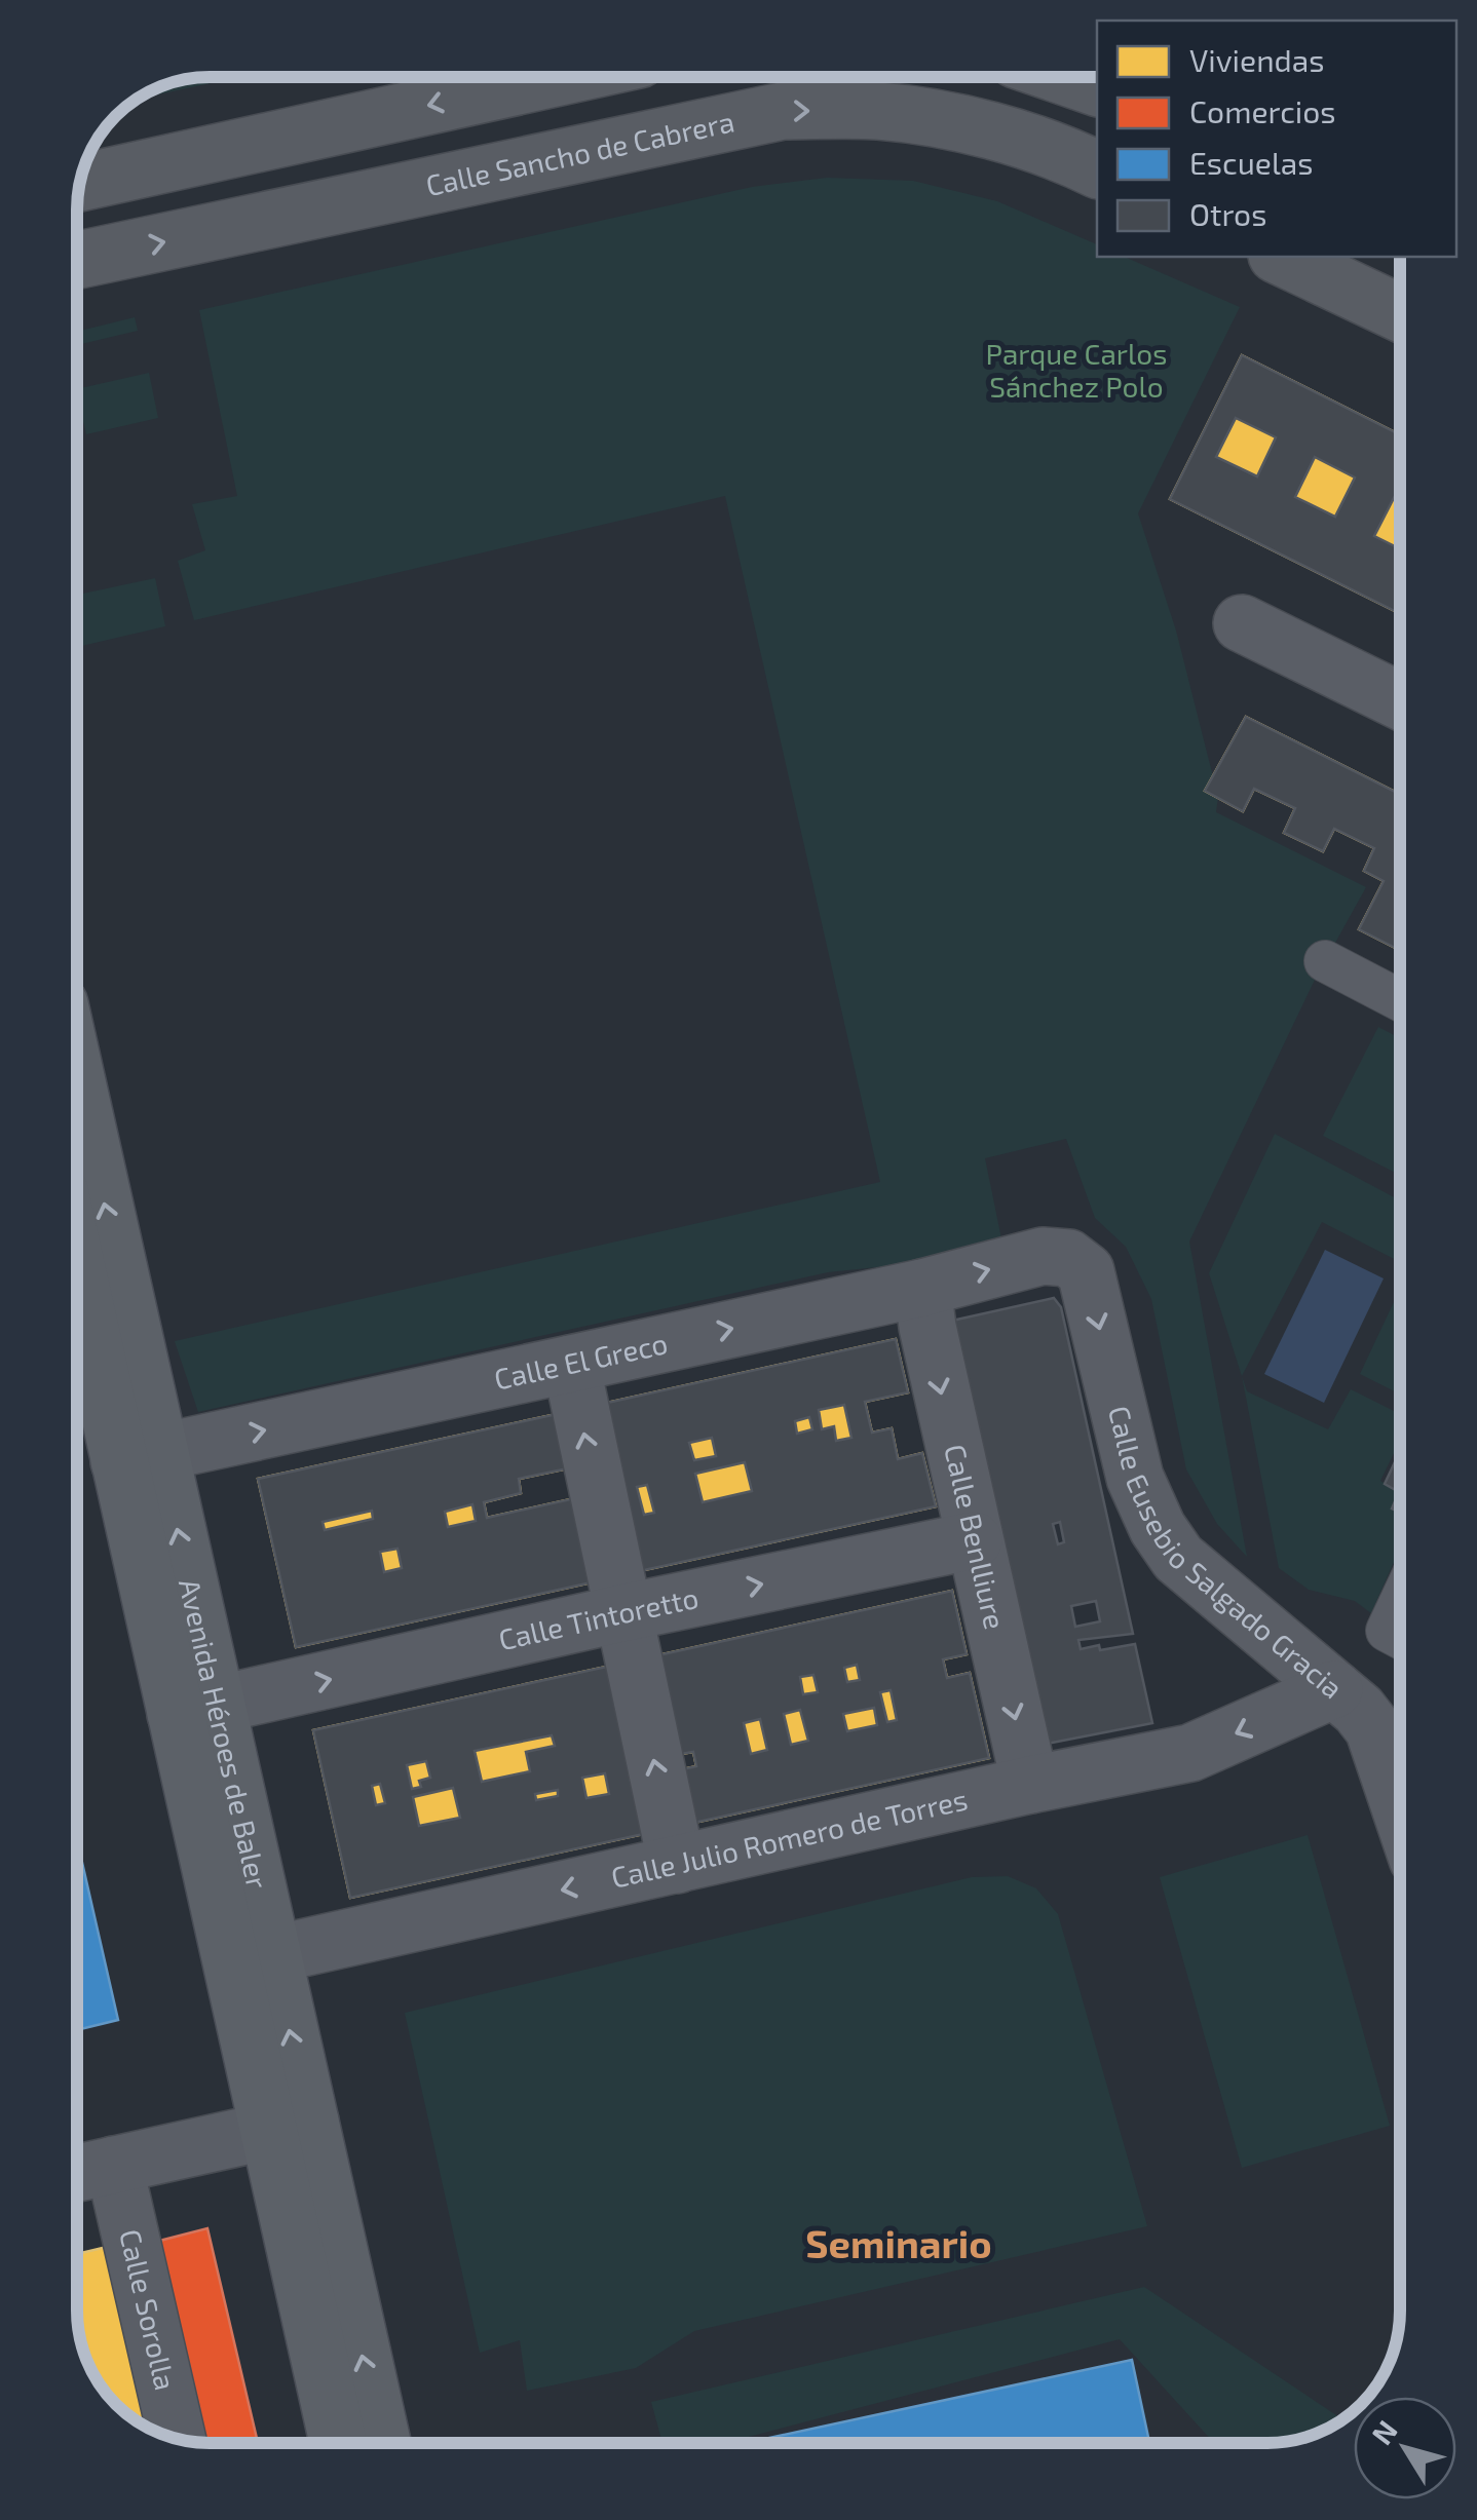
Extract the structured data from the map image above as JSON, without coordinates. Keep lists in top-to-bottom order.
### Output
{
  "streets": {
    "main road": ["Calle Sancho de Cabrera", "Avenida Héroes de Baler"],
    "street": [
      "Calle El Greco",
      "Calle Benlliure",
      "Calle Eusebio Salgado Gracia",
      "Calle Tintoretto",
      "Calle Julio Romero de Torres",
      "Calle Sorolla"
    ]
  },
  "crossings": [
    ["Calle El Greco", "Calle Benlliure"],
    ["Calle El Greco", "Calle Eusebio Salgado Gracia"],
    ["Calle El Greco", "Avenida Héroes de Baler"],
    ["Calle Benlliure", "Calle Tintoretto"],
    ["Calle Benlliure", "Calle Julio Romero de Torres"],
    ["Calle Eusebio Salgado Gracia", "Calle Julio Romero de Torres"],
    ["Calle Tintoretto", "Avenida Héroes de Baler"],
    ["Avenida Héroes de Baler", "Calle Julio Romero de Torres"]
  ],
  "one_way": [
    "Calle El Greco",
    "Calle Eusebio Salgado Gracia",
    "Calle Tintoretto",
    "Calle Julio Romero de Torres"
  ],
  "districts": ["Seminario"],
  "parks": ["Parque Carlos Sánchez Polo"],
  "legend": [
    "Viviendas",
    "Comercios",
    "Escuelas",
    "Otros"
  ],
  "north": "top left"
}
